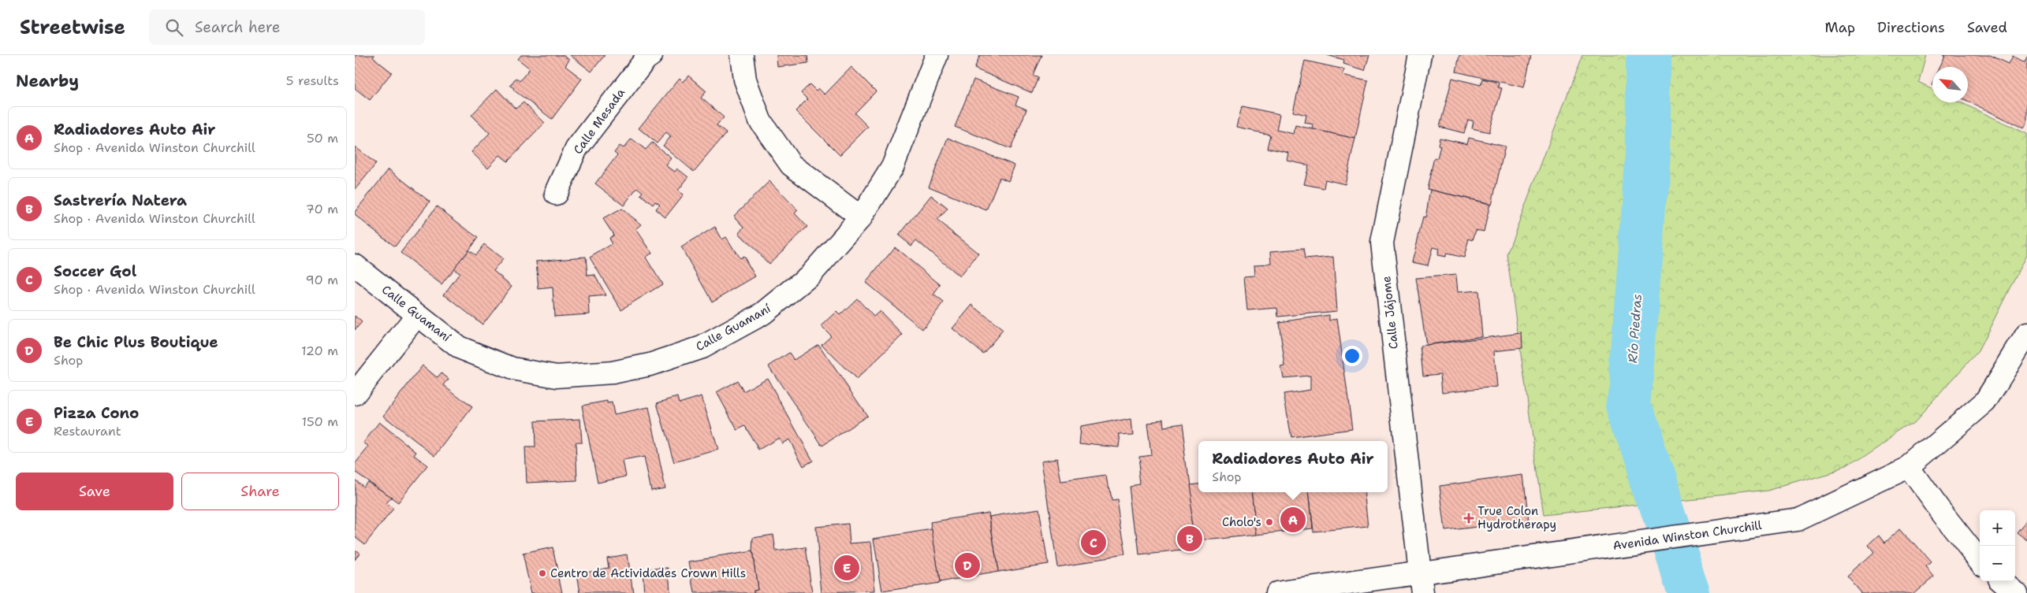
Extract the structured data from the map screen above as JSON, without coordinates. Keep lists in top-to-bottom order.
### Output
{
  "streets": {
    "street": [
      "Calle Mesada",
      "Calle Jájome",
      "Calle Guamaní",
      "Avenida Winston Churchill"
    ]
  },
  "crossings": [
    ["Calle Jájome", "Avenida Winston Churchill"]
  ],
  "water": ["Río Piedras"],
  "places": {
    "health": ["True Colon Hydrotherapy"],
    "other": ["Cholo's", "Centro de Actividades Crown Hills"]
  },
  "north": "top left",
  "page": {
    "header": "Streetwise",
    "search": "Search here",
    "nav": ["Map", "Directions", "Saved"],
    "heading": ["Nearby", "5 results"],
    "list": [
      {
        "mark": "A",
        "name": "Radiadores Auto Air",
        "note": "Shop · Avenida Winston Churchill",
        "value": "50 m"
      },
      {
        "mark": "B",
        "name": "Sastrería Natera",
        "note": "Shop · Avenida Winston Churchill",
        "value": "70 m"
      },
      {
        "mark": "C",
        "name": "Soccer Gol",
        "note": "Shop · Avenida Winston Churchill",
        "value": "90 m"
      },
      {
        "mark": "D",
        "name": "Be Chic Plus Boutique",
        "note": "Shop",
        "value": "120 m"
      },
      {
        "mark": "E",
        "name": "Pizza Cono",
        "note": "Restaurant",
        "value": "150 m"
      }
    ],
    "popup": ["Radiadores Auto Air", "Shop"],
    "buttons": ["Save", "Share"],
    "pins": [
      "A",
      "B",
      "C",
      "D",
      "E"
    ],
    "map_buttons": ["+", "−"]
  }
}
